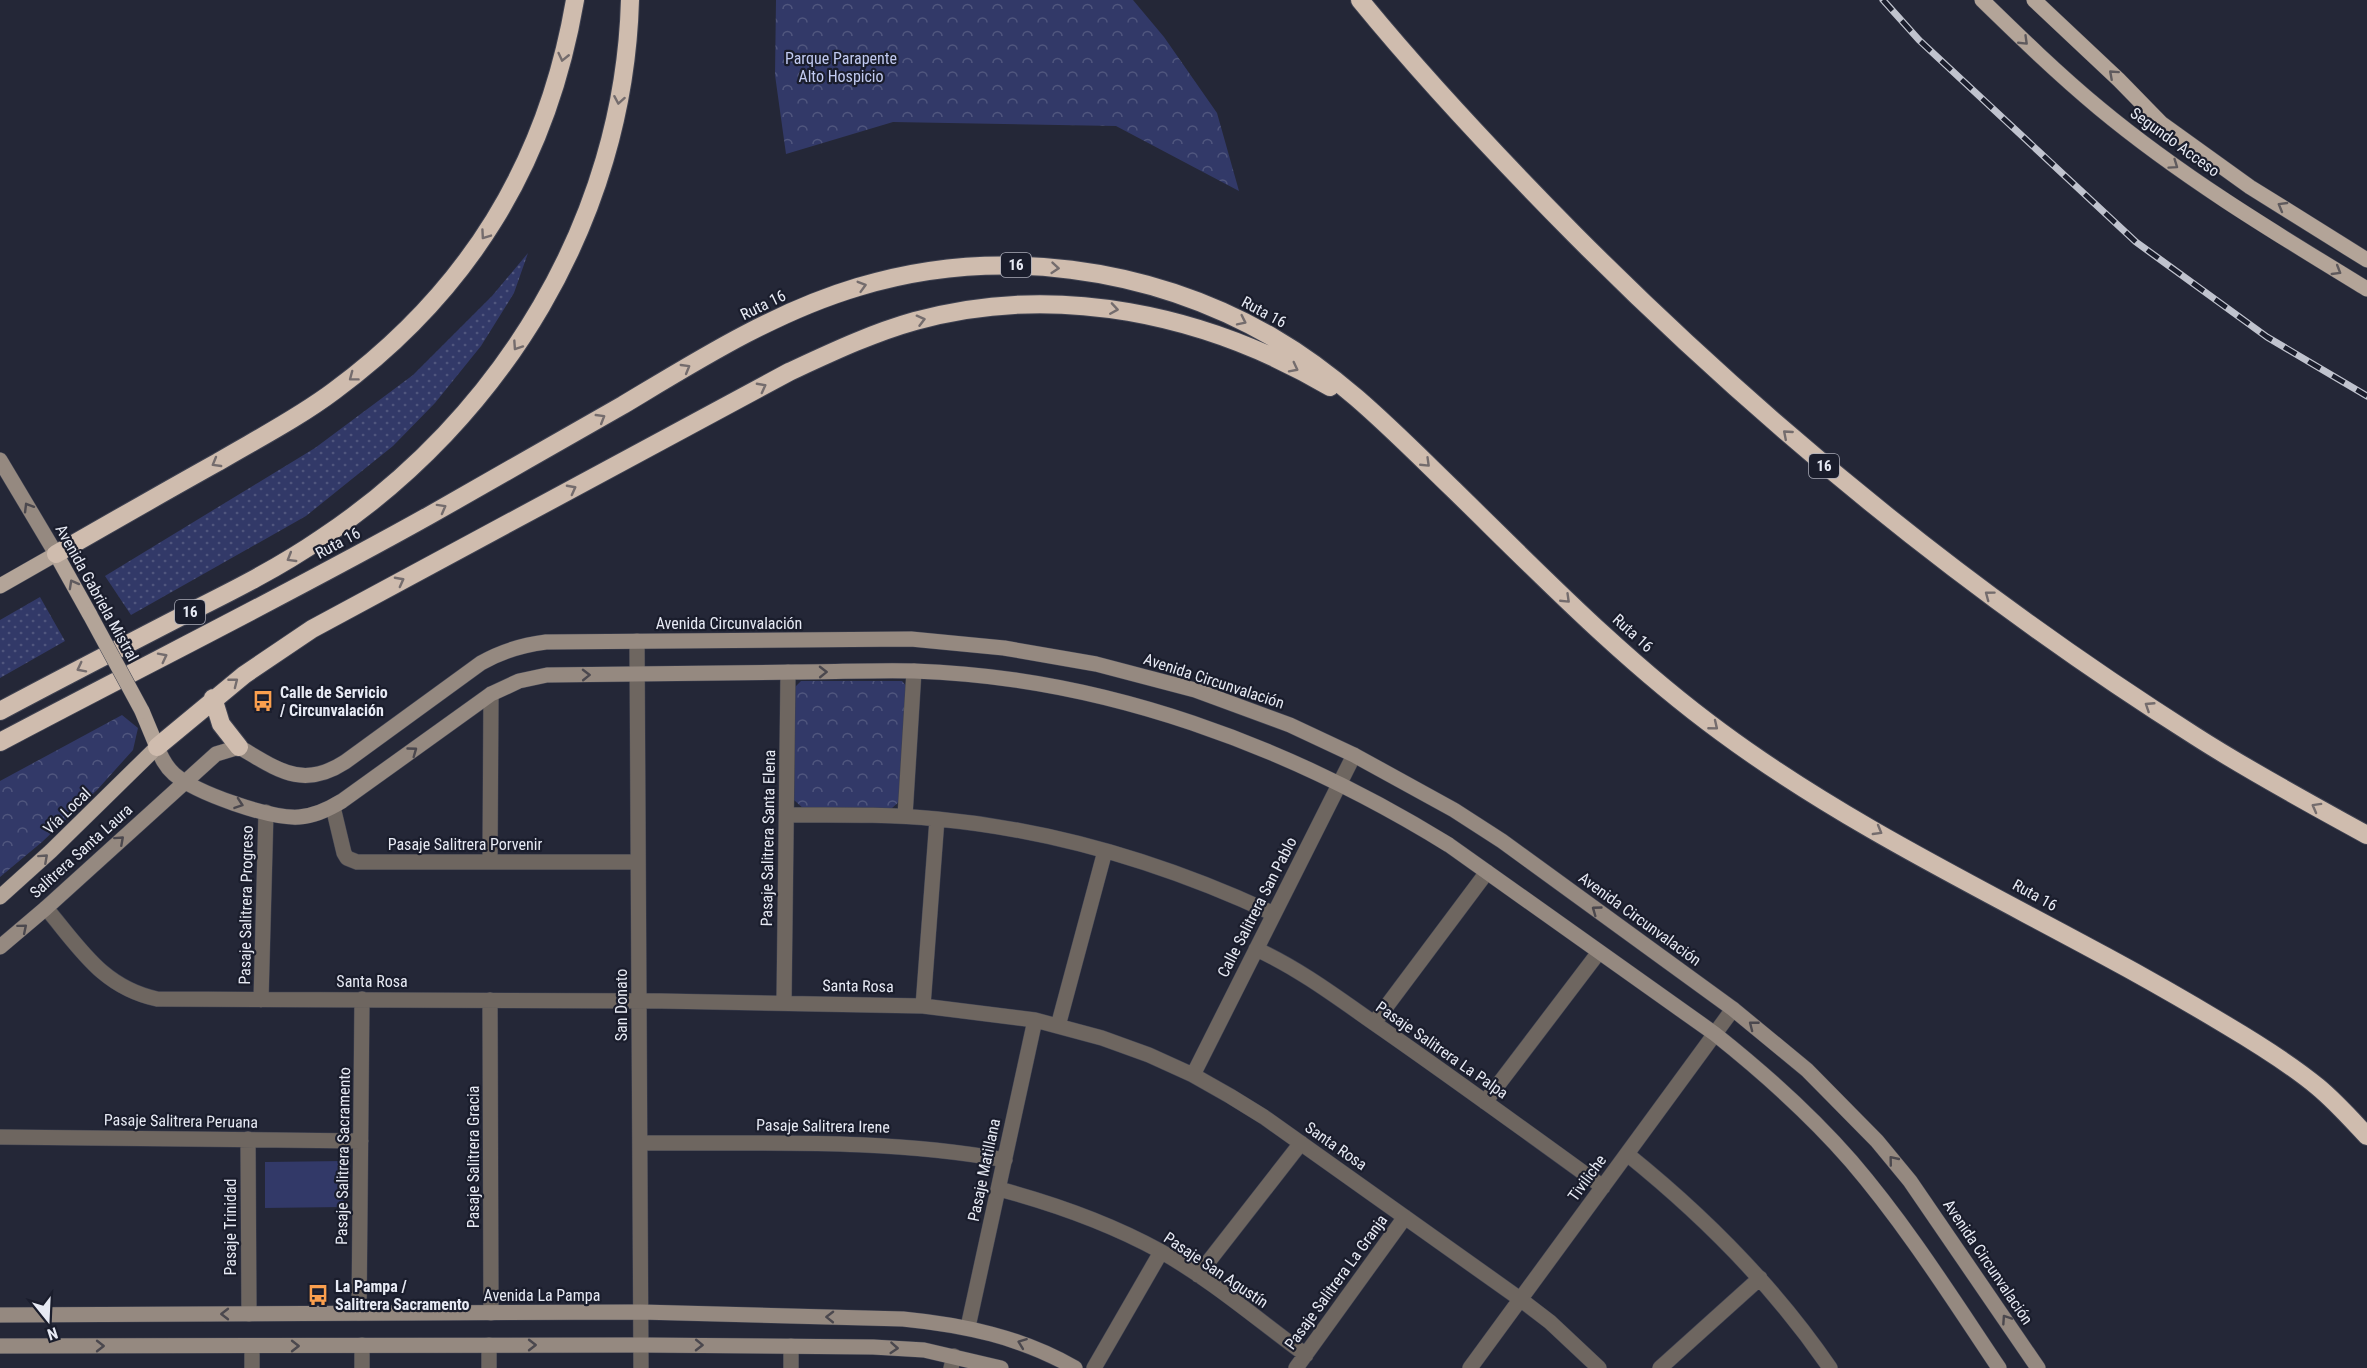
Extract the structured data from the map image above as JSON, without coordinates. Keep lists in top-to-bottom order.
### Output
{
  "streets": {
    "highway": ["16", "Ruta 16"],
    "main road": ["Segundo Acceso", "Avenida Gabriela Mistral", "Vía Local"],
    "street": [
      "Avenida Circunvalación",
      "Pasaje Salitrera Santa Elena",
      "Pasaje Salitrera Porvenir",
      "Salitrera Santa Laura",
      "Pasaje Salitrera Progreso",
      "Calle Salitrera San Pablo",
      "Santa Rosa",
      "San Donato",
      "Pasaje Salitrera La Palpa",
      "Pasaje Salitrera Peruana",
      "Pasaje Salitrera Irene",
      "Pasaje Salitrera Sacramento",
      "Pasaje Salitrera Gracia",
      "Pasaje Matillana",
      "Tiviliche",
      "Pasaje Trinidad",
      "Pasaje San Agustín",
      "Pasaje Salitrera La Granja",
      "Avenida La Pampa"
    ]
  },
  "crossings": [
    ["Avenida Gabriela Mistral", "Vía Local"],
    ["Avenida Circunvalación", "Calle Salitrera San Pablo"],
    ["Avenida Circunvalación", "San Donato"],
    ["Avenida Circunvalación", "Tiviliche"],
    ["Pasaje Salitrera Santa Elena", "Santa Rosa"],
    ["Pasaje Salitrera Porvenir", "San Donato"],
    ["Salitrera Santa Laura", "Santa Rosa"],
    ["Pasaje Salitrera Progreso", "Santa Rosa"],
    ["Calle Salitrera San Pablo", "Santa Rosa"],
    ["Calle Salitrera San Pablo", "Pasaje Salitrera La Palpa"],
    ["Santa Rosa", "San Donato"],
    ["Santa Rosa", "Pasaje Salitrera Sacramento"],
    ["Santa Rosa", "Pasaje Salitrera Gracia"],
    ["Santa Rosa", "Pasaje Matillana"],
    ["Santa Rosa", "Tiviliche"],
    ["Santa Rosa", "Pasaje Salitrera La Granja"],
    ["San Donato", "Pasaje Salitrera Irene"],
    ["San Donato", "Avenida La Pampa"],
    ["Pasaje Salitrera La Palpa", "Tiviliche"],
    ["Pasaje Salitrera Peruana", "Pasaje Salitrera Sacramento"],
    ["Pasaje Salitrera Peruana", "Pasaje Trinidad"],
    ["Pasaje Salitrera Irene", "Pasaje Matillana"],
    ["Pasaje Salitrera Sacramento", "Avenida La Pampa"],
    ["Pasaje Salitrera Gracia", "Avenida La Pampa"],
    ["Pasaje Matillana", "Pasaje San Agustín"],
    ["Pasaje Matillana", "Avenida La Pampa"],
    ["Pasaje Trinidad", "Avenida La Pampa"],
    ["Pasaje San Agustín", "Pasaje Salitrera La Granja"]
  ],
  "one_way": ["Avenida Gabriela Mistral", "Vía Local", "Salitrera Santa Laura"],
  "parks": ["Parque Parapente Alto Hospicio"],
  "places": {
    "bus stop": ["Calle de Servicio / Circunvalación", "La Pampa / Salitrera Sacramento"]
  },
  "north": "bottom"
}
